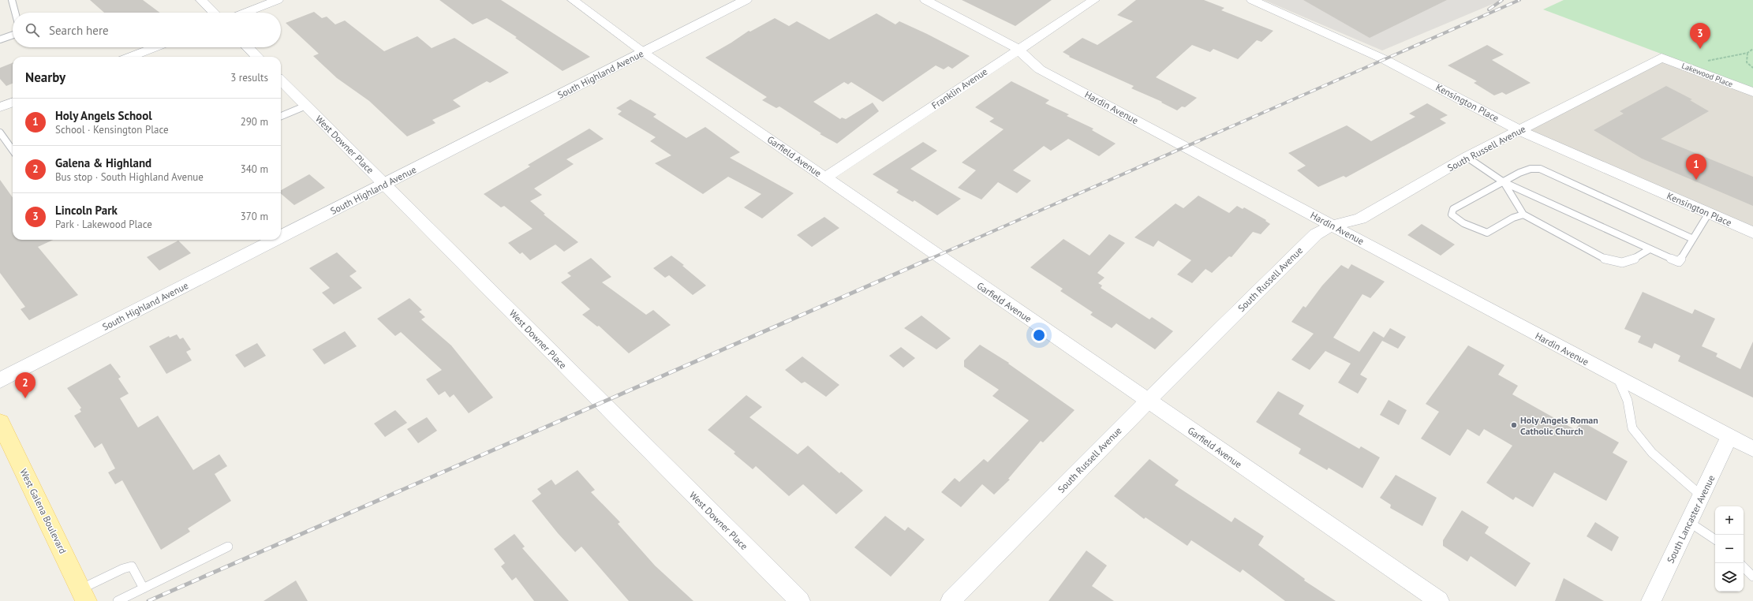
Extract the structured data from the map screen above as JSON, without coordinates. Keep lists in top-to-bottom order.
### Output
{
  "streets": {
    "main road": ["West Galena Boulevard"],
    "street": [
      "South Highland Avenue",
      "Lakewood Place",
      "Franklin Avenue",
      "Kensington Place",
      "Hardin Avenue",
      "West Downer Place",
      "South Russell Avenue",
      "Garfield Avenue",
      "South Lancaster Avenue"
    ]
  },
  "crossings": [
    ["South Highland Avenue", "West Downer Place"],
    ["South Highland Avenue", "Garfield Avenue"],
    ["Lakewood Place", "South Russell Avenue"],
    ["Franklin Avenue", "Hardin Avenue"],
    ["Franklin Avenue", "Garfield Avenue"],
    ["Kensington Place", "South Russell Avenue"],
    ["Hardin Avenue", "South Russell Avenue"],
    ["Hardin Avenue", "South Lancaster Avenue"],
    ["South Russell Avenue", "Garfield Avenue"]
  ],
  "places": ["Holy Angels Roman Catholic Church"],
  "page": {
    "search": "Search here",
    "pins": ["3", "1", "2"],
    "heading": ["Nearby", "3 results"],
    "list": [
      {
        "mark": "1",
        "name": "Holy Angels School",
        "note": "School · Kensington Place",
        "value": "290 m"
      },
      {
        "mark": "2",
        "name": "Galena & Highland",
        "note": "Bus stop · South Highland Avenue",
        "value": "340 m"
      },
      {
        "mark": "3",
        "name": "Lincoln Park",
        "note": "Park · Lakewood Place",
        "value": "370 m"
      }
    ],
    "map_buttons": ["+", "−"]
  }
}
